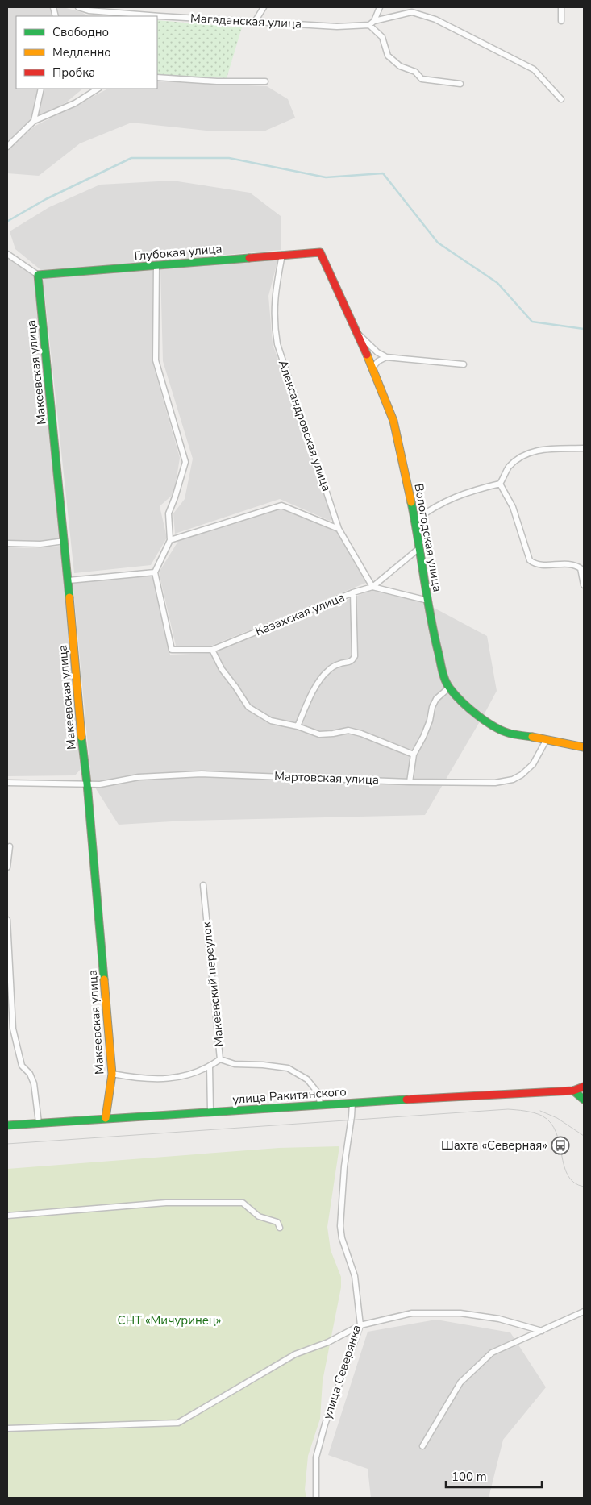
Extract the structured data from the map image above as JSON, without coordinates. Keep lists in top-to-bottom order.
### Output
{
  "streets": {
    "street": [
      "Магаданская улица",
      "Глубокая улица",
      "Макеевская улица",
      "Александровская улица",
      "Вологодская улица",
      "Казахская улица",
      "Мартовская улица",
      "Макеевский переулок",
      "улица Ракитянского",
      "улица Северянка"
    ]
  },
  "crossings": [
    ["Глубокая улица", "Макеевская улица"],
    ["Глубокая улица", "Александровская улица"],
    ["Глубокая улица", "Вологодская улица"],
    ["Макеевская улица", "Мартовская улица"],
    ["Макеевская улица", "улица Ракитянского"],
    ["Александровская улица", "Казахская улица"],
    ["Вологодская улица", "Мартовская улица"],
    ["Макеевский переулок", "улица Ракитянского"],
    ["улица Ракитянского", "улица Северянка"]
  ],
  "parks": ["СНТ «Мичуринец»"],
  "places": {
    "bus stop": ["Шахта «Северная»"]
  },
  "legend": ["Свободно", "Медленно", "Пробка"],
  "scale_bar": "100 m"
}
